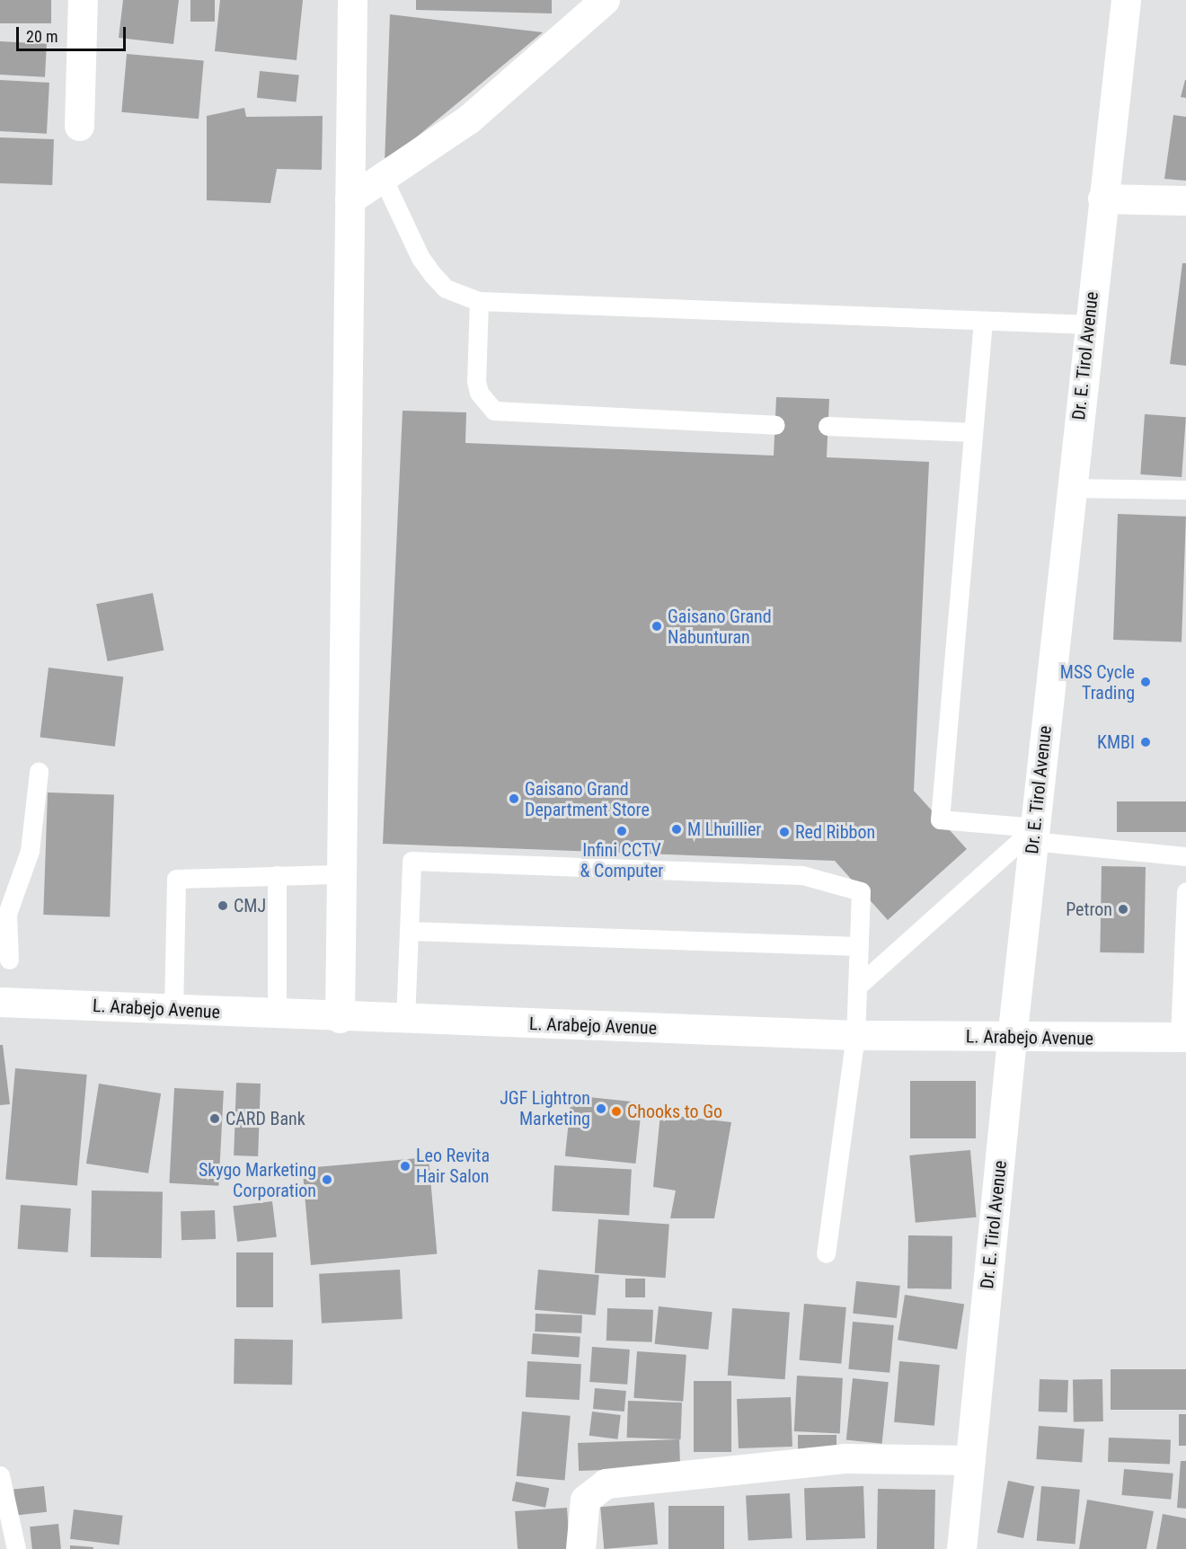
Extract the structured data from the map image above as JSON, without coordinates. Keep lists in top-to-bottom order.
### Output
{
  "streets": {
    "main road": ["Dr. E. Tirol Avenue", "L. Arabejo Avenue"]
  },
  "crossings": [
    ["Dr. E. Tirol Avenue", "L. Arabejo Avenue"]
  ],
  "places": [
    "Gaisano Grand Nabunturan",
    "MSS Cycle Trading",
    "KMBI",
    "Gaisano Grand Department Store",
    "M Lhuillier",
    "Infini CCTV & Computer",
    "Red Ribbon",
    "CMJ",
    "Petron",
    "JGF Lightron Marketing",
    "Chooks to Go",
    "CARD Bank",
    "Leo Revita Hair Salon",
    "Skygo Marketing Corporation"
  ],
  "scale_bar": "20 m"
}
